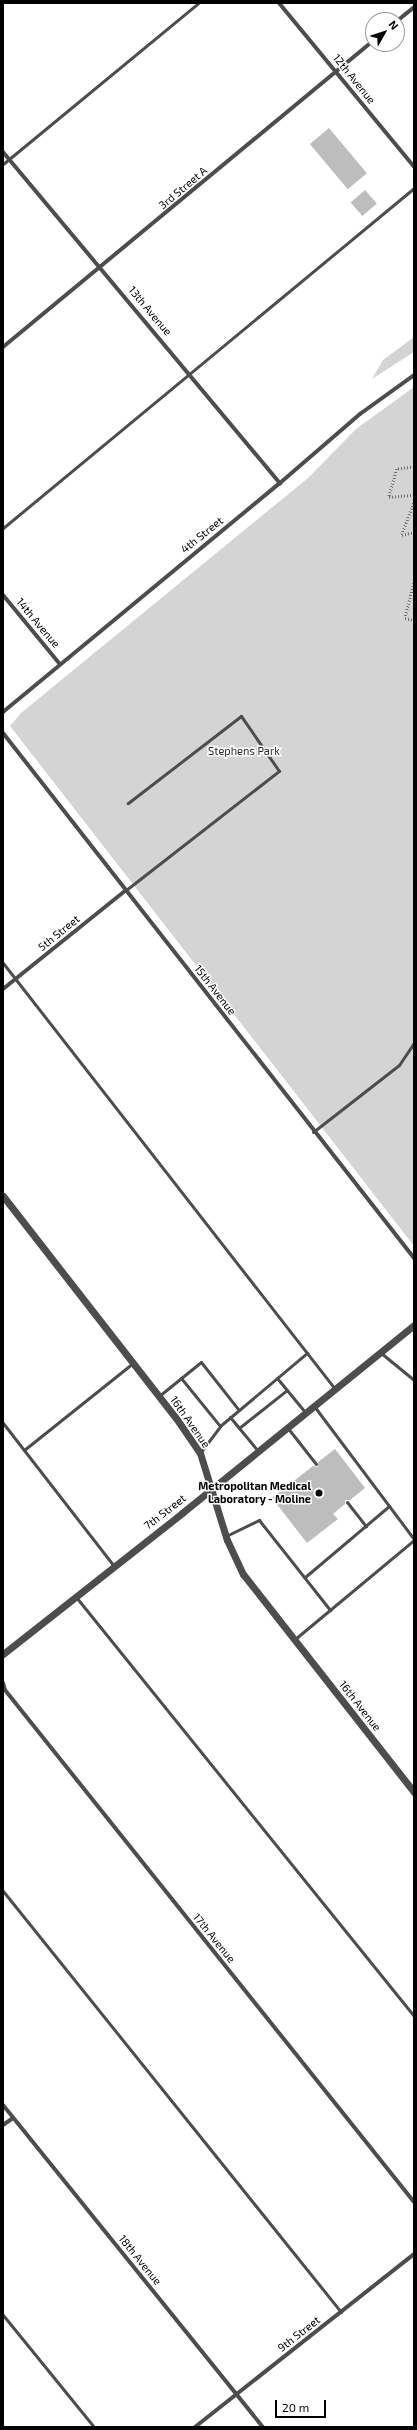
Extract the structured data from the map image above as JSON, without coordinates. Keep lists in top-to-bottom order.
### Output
{
  "streets": {
    "street": [
      "12th Avenue",
      "3rd Street A",
      "13th Avenue",
      "4th Street",
      "14th Avenue",
      "5th Street",
      "15th Avenue",
      "16th Avenue",
      "7th Street",
      "17th Avenue",
      "18th Avenue",
      "9th Street"
    ]
  },
  "crossings": [
    ["12th Avenue", "3rd Street A"],
    ["3rd Street A", "13th Avenue"],
    ["13th Avenue", "4th Street"],
    ["4th Street", "14th Avenue"],
    ["5th Street", "15th Avenue"],
    ["16th Avenue", "7th Street"],
    ["18th Avenue", "9th Street"]
  ],
  "parks": ["Stephens Park"],
  "places": ["Metropolitan Medical Laboratory - Moline"],
  "scale_bar": "20 m",
  "north": "top right"
}
